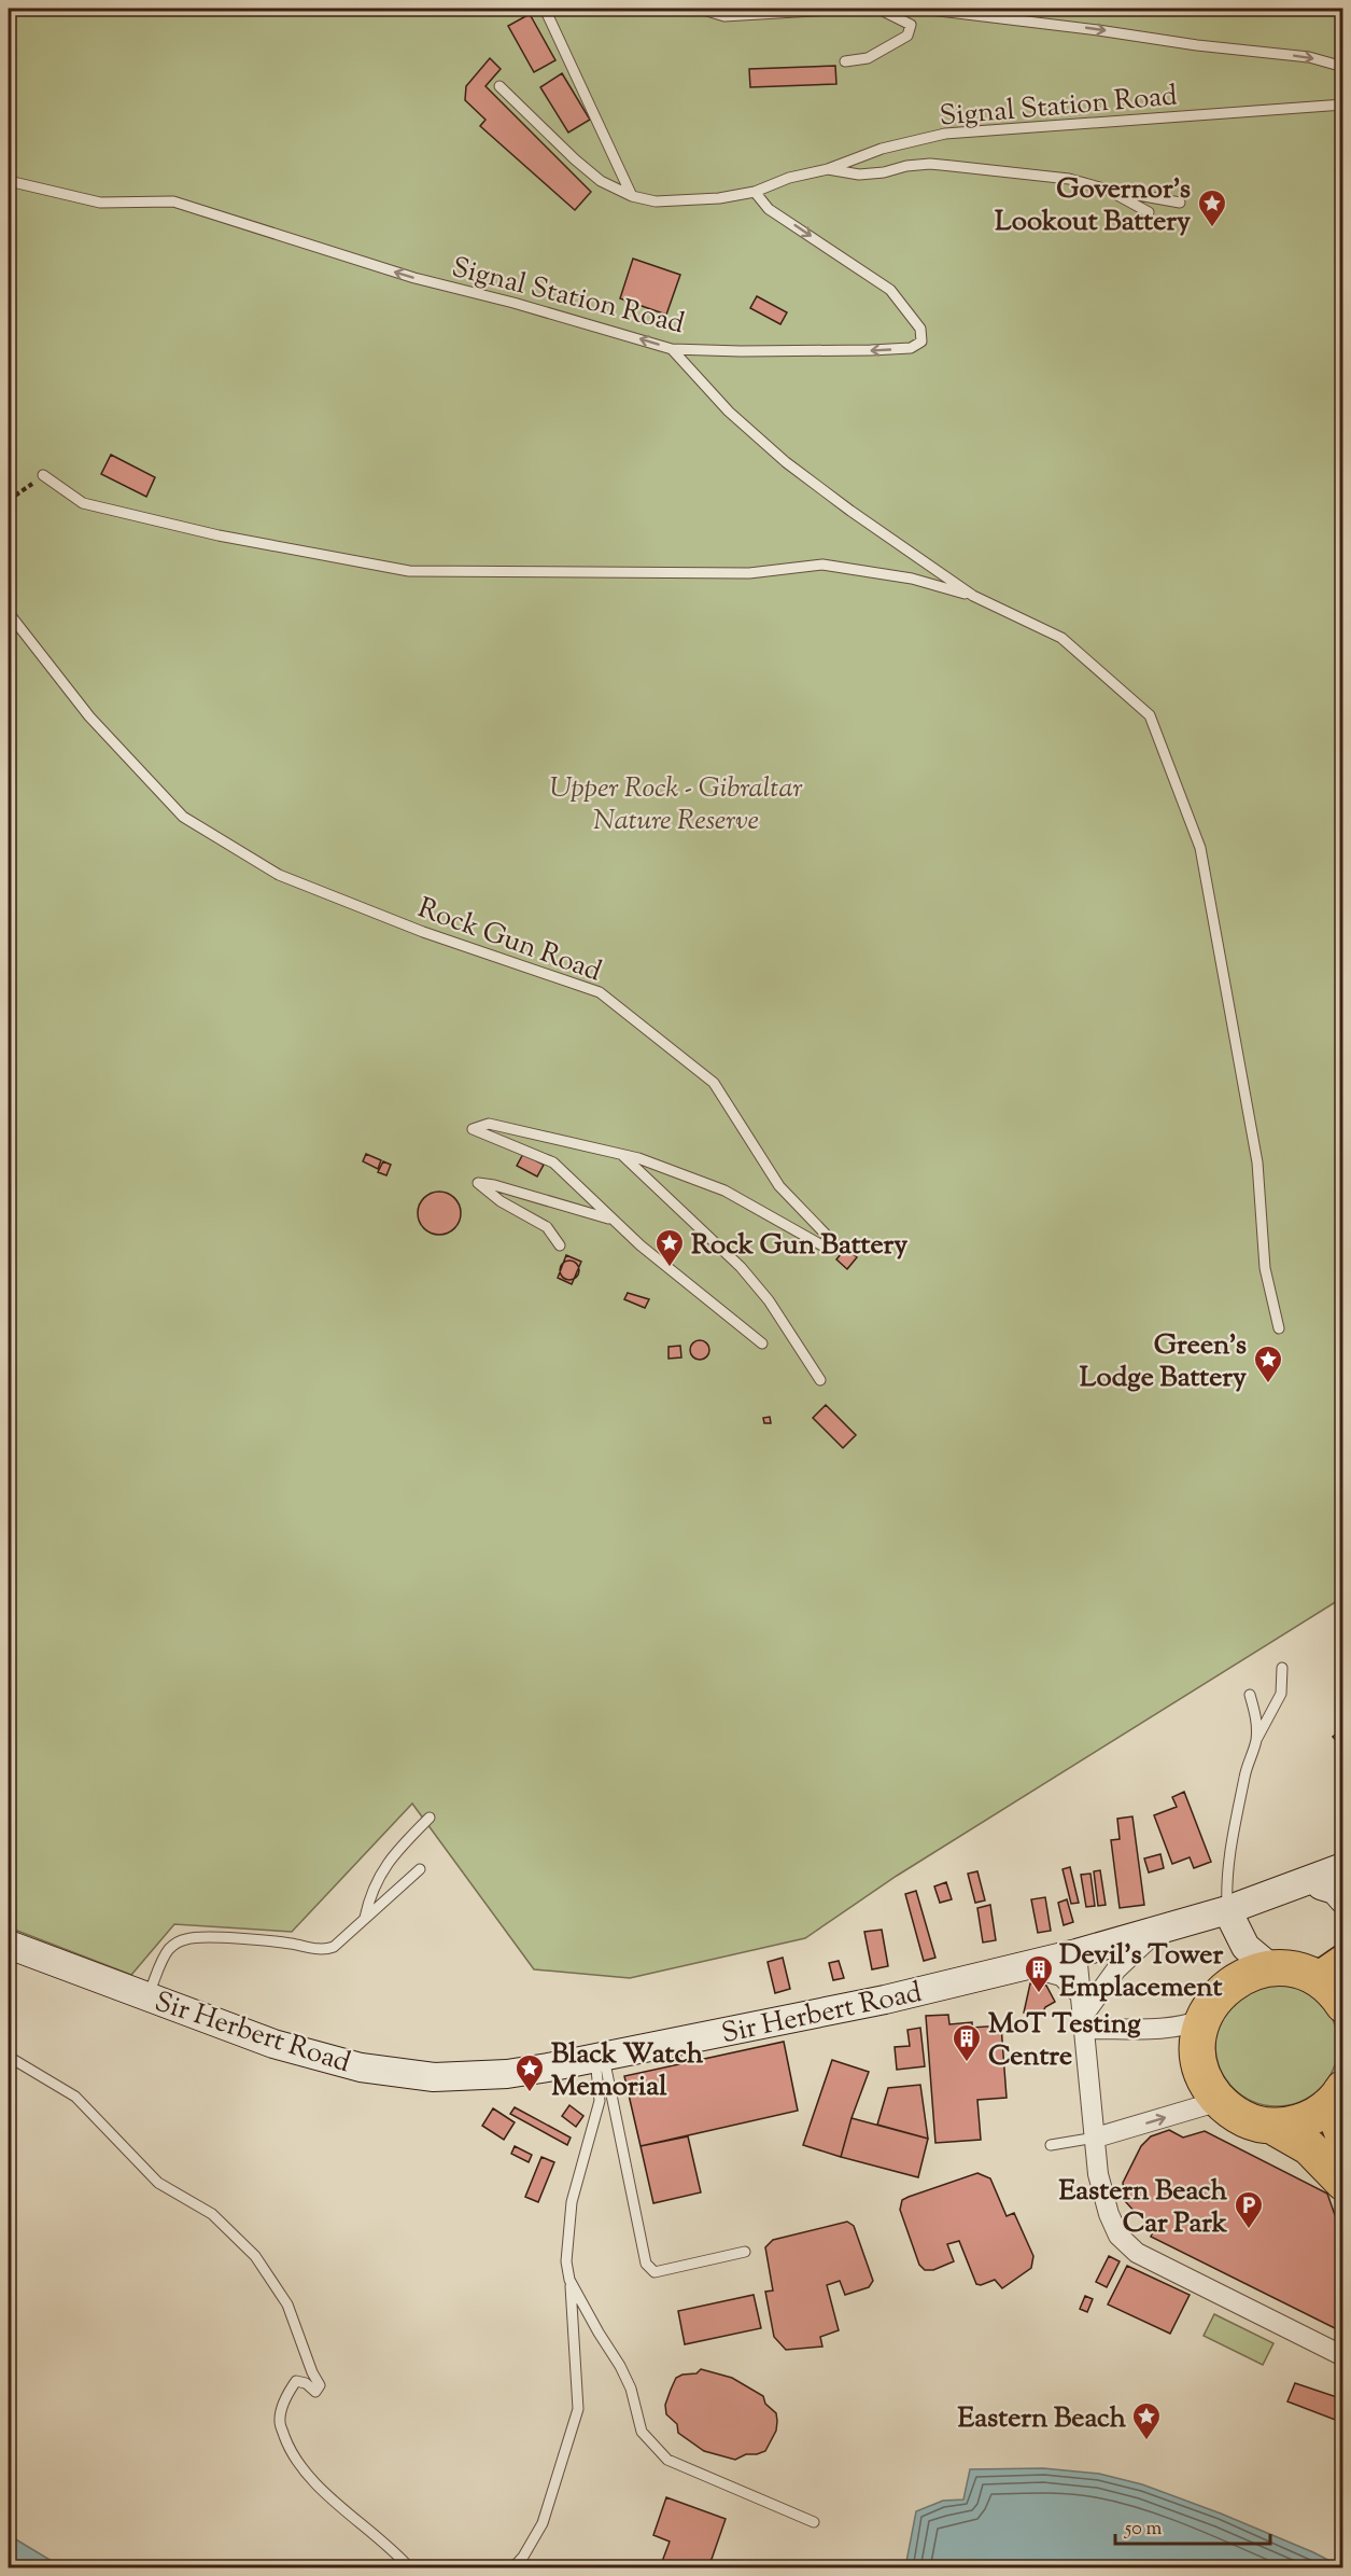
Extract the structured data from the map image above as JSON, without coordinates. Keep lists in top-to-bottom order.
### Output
{
  "streets": {
    "main road": ["Sir Herbert Road"],
    "lane": ["Signal Station Road", "Rock Gun Road"]
  },
  "parks": ["Upper Rock - Gibraltar Nature Reserve"],
  "places": {
    "place": [
      "Governor's Lookout Battery",
      "Rock Gun Battery",
      "Green's Lodge Battery",
      "Black Watch Memorial",
      "Eastern Beach"
    ],
    "building": ["Devil's Tower Emplacement", "MoT Testing Centre"],
    "parking": ["Eastern Beach Car Park"]
  },
  "scale_bar": "50 m"
}
